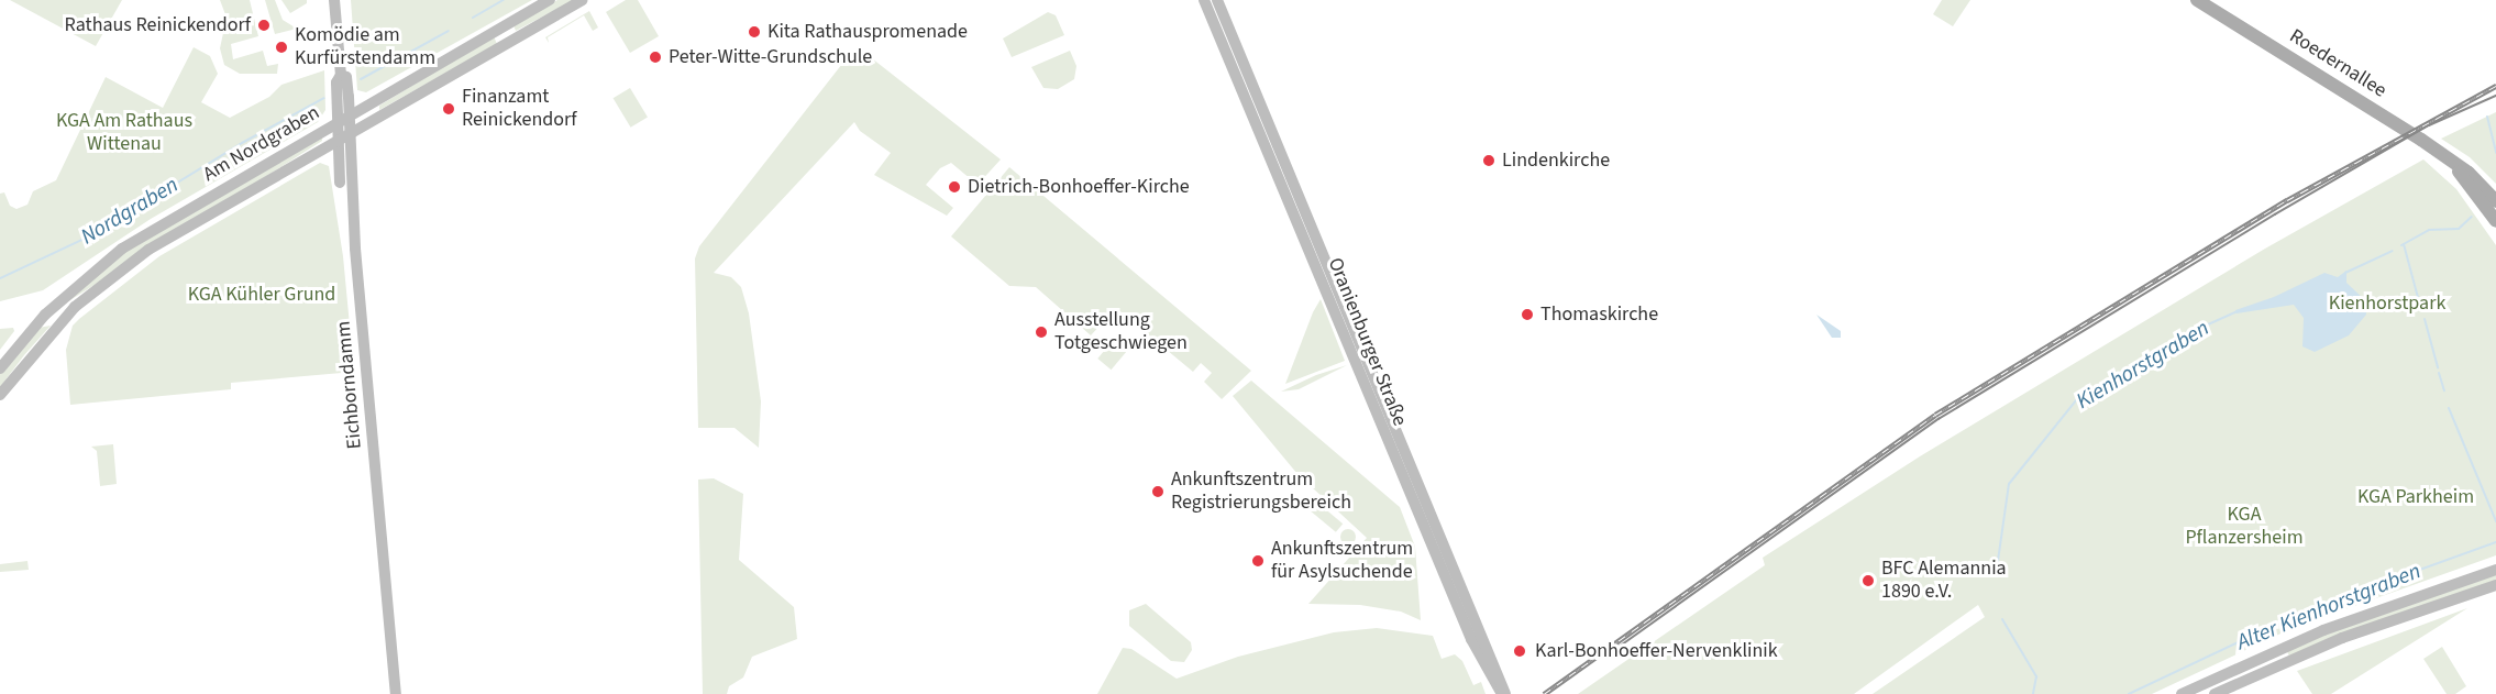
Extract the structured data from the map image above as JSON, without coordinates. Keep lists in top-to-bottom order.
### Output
{
  "streets": {
    "main road": [
      "Roedernallee",
      "Am Nordgraben",
      "Oranienburger Straße",
      "Eichborndamm"
    ]
  },
  "crossings": [
    ["Am Nordgraben", "Eichborndamm"]
  ],
  "water": ["Nordgraben", "Kienhorstgraben", "Alter Kienhorstgraben"],
  "parks": [
    "KGA Am Rathaus Wittenau",
    "KGA Kühler Grund",
    "Kienhorstpark",
    "KGA Parkheim",
    "KGA Pflanzersheim"
  ],
  "places": [
    "Rathaus Reinickendorf",
    "Kita Rathauspromenade",
    "Komödie am Kurfürstendamm",
    "Peter-Witte-Grundschule",
    "Finanzamt Reinickendorf",
    "Lindenkirche",
    "Dietrich-Bonhoeffer-Kirche",
    "Thomaskirche",
    "Ausstellung Totgeschwiegen",
    "Ankunftszentrum Registrierungsbereich",
    "Ankunftszentrum für Asylsuchende",
    "BFC Alemannia 1890 e.V.",
    "Karl-Bonhoeffer-Nervenklinik"
  ]
}
